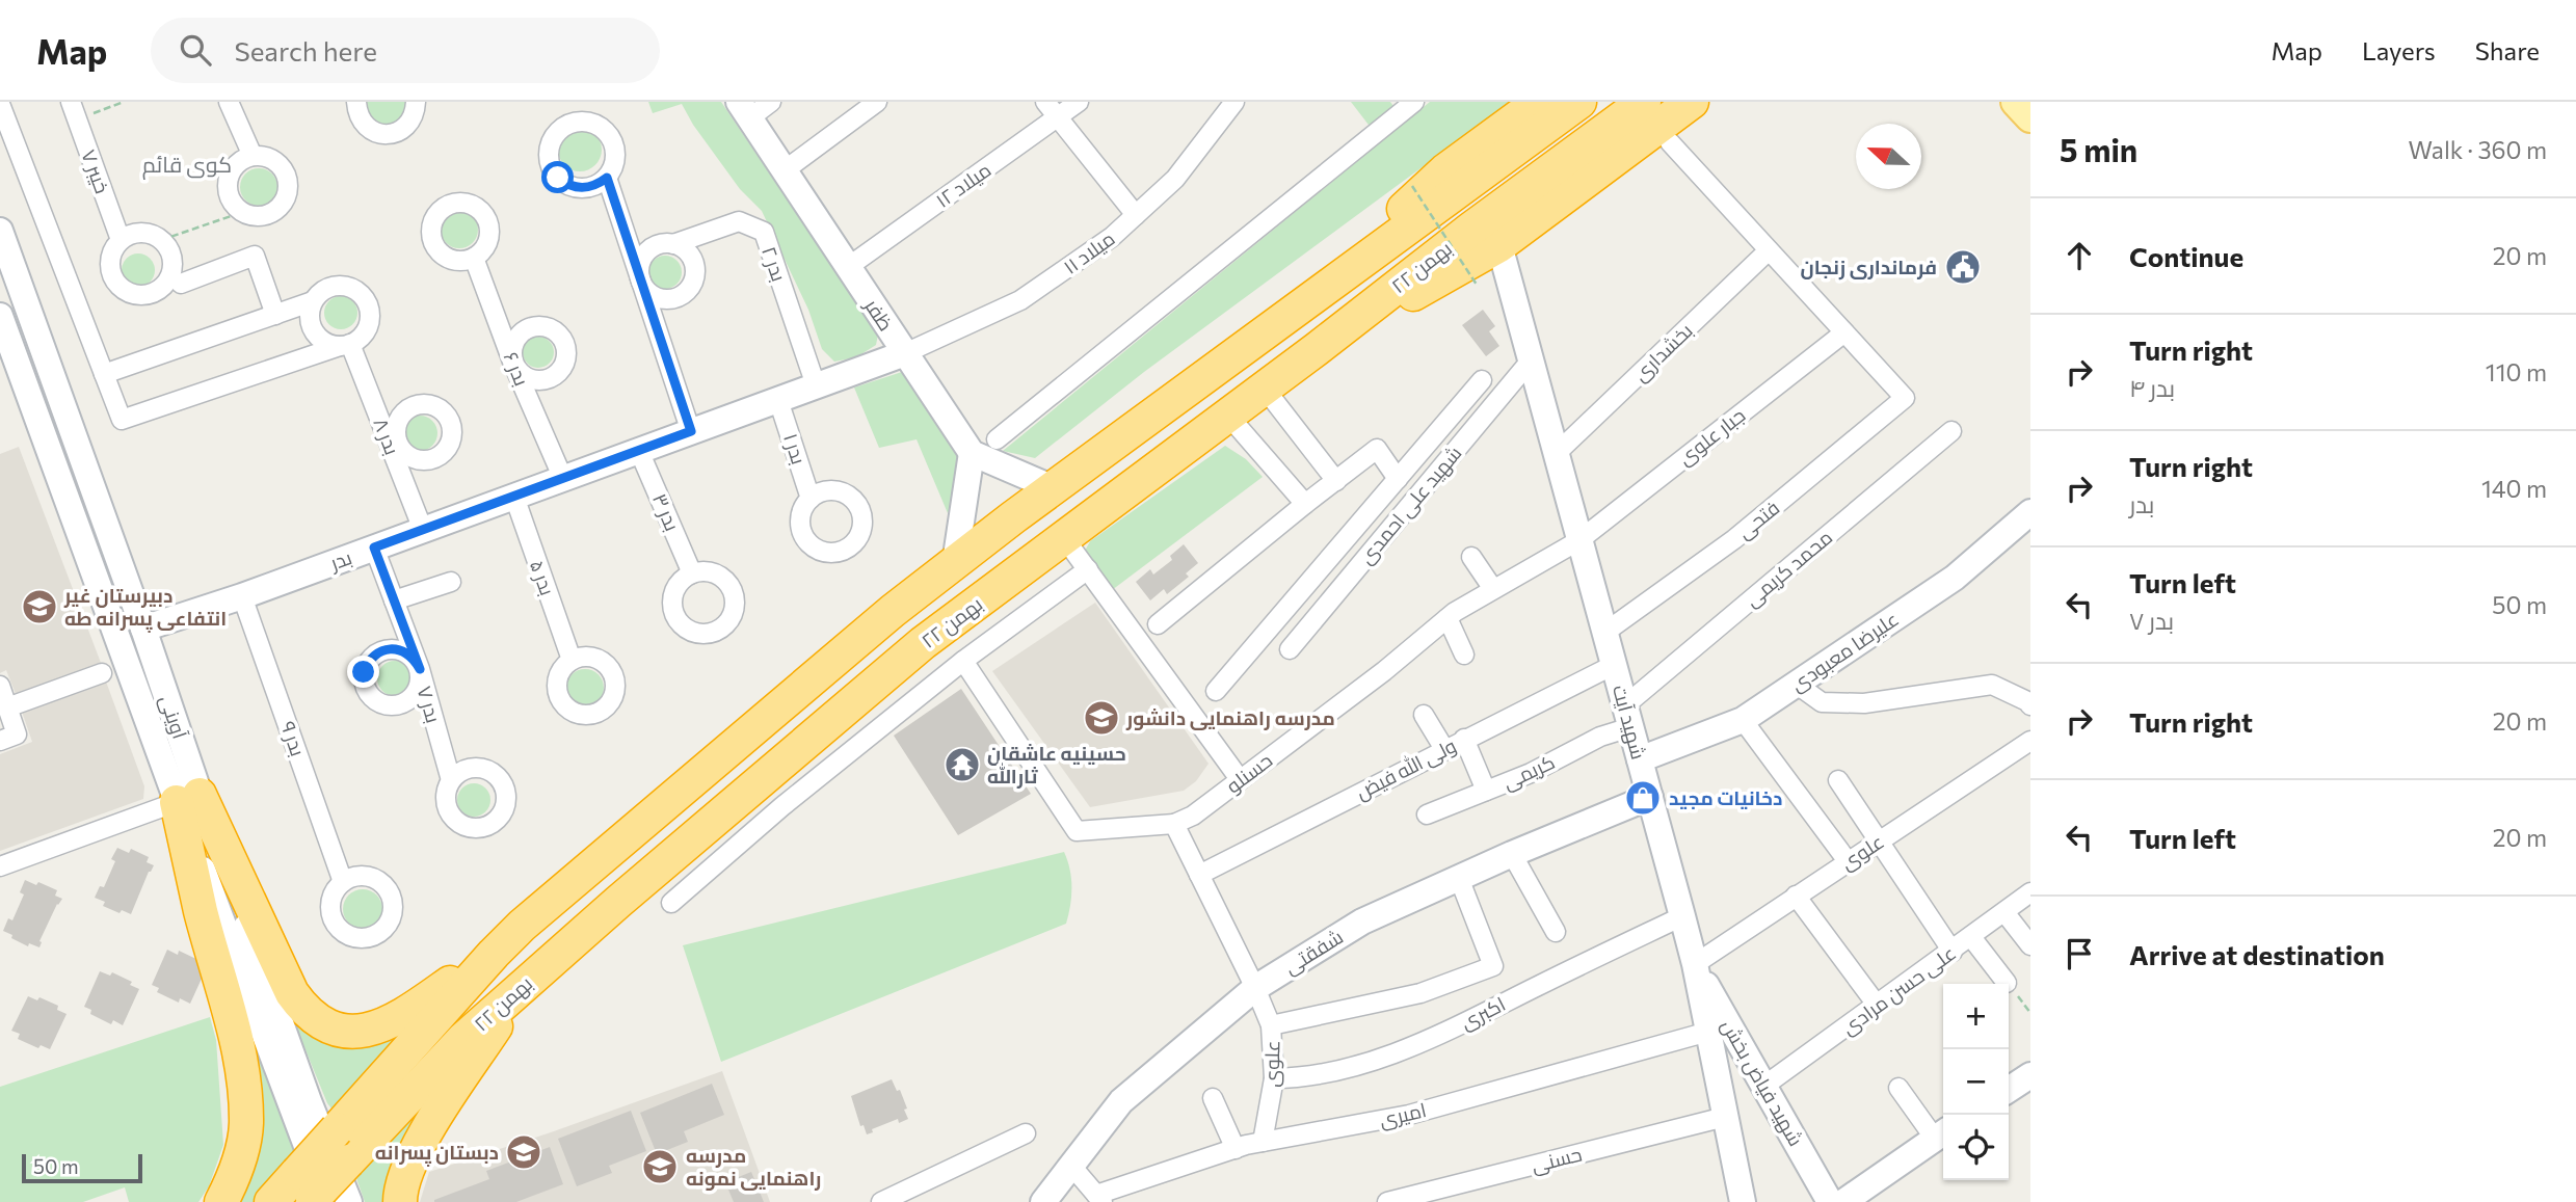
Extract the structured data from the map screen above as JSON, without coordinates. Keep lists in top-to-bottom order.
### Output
{
  "streets": {
    "highway": ["۲۲ بهمن"],
    "main road": [
      "ظفر",
      "بدر",
      "علیرضا معبودی",
      "آوینی",
      "شهید آیت",
      "شفقتی",
      "شهید فیاض بخش"
    ],
    "street": [
      "خیبر ۷",
      "میلاد ۱۲",
      "میلاد ۱۱",
      "بدر ۲",
      "بخشداری",
      "بدر ۶",
      "بدر ۸",
      "جبار علوی",
      "بدر ۱",
      "شهید علی احمدی",
      "بدر ۳",
      "فتحی",
      "محمد کریمی",
      "بدر ۵",
      "بدر ۷",
      "بدر ۹",
      "ولی الله فیض",
      "کریمی",
      "حسنلو",
      "علوی",
      "علی حسن مرادی",
      "اکبری",
      "امیری",
      "حسنی"
    ]
  },
  "crossings": [
    ["میلاد ۱۲", "ظفر"],
    ["میلاد ۱۱", "ظفر"],
    ["میلاد ۱۱", "بدر"],
    ["بدر ۲", "بدر"],
    ["۲۲ بهمن", "آوینی"],
    ["ظفر", "بدر"],
    ["بخشداری", "شهید آیت"],
    ["بدر ۶", "بدر"],
    ["بدر ۸", "بدر"],
    ["جبار علوی", "فتحی"],
    ["جبار علوی", "شهید آیت"],
    ["جبار علوی", "حسنلو"],
    ["بدر ۱", "بدر"],
    ["شهید علی احمدی", "شهید آیت"],
    ["بدر ۳", "بدر"],
    ["فتحی", "شهید آیت"],
    ["بدر", "بدر ۵"],
    ["بدر", "بدر ۷"],
    ["بدر", "آوینی"],
    ["بدر", "بدر ۹"],
    ["محمد کریمی", "شهید آیت"],
    ["محمد کریمی", "کریمی"],
    ["علیرضا معبودی", "شهید آیت"],
    ["شهید آیت", "ولی الله فیض"],
    ["شهید آیت", "کریمی"],
    ["شهید آیت", "حسنلو"],
    ["شهید آیت", "علوی"],
    ["شهید آیت", "شفقتی"],
    ["شهید آیت", "اکبری"],
    ["شهید آیت", "شهید فیاض بخش"],
    ["شهید آیت", "امیری"],
    ["شهید آیت", "حسنی"],
    ["علوی", "شفقتی"],
    ["علوی", "اکبری"],
    ["علوی", "شهید فیاض بخش"],
    ["علوی", "امیری"],
    ["علی حسن مرادی", "شهید فیاض بخش"]
  ],
  "districts": ["کوی قائم"],
  "places": {
    "public building": ["فرمانداری زنجان"],
    "school or university": [
      "دبیرستان غیر انتفاعی پسرانه طه",
      "مدرسه راهنمایی دانشور",
      "دبستان پسرانه",
      "مدرسه راهنمایی نمونه"
    ],
    "temple": ["حسینیه عاشقان ثارالله"],
    "shop": ["دخانیات مجید"]
  },
  "scale_bar": "50 m",
  "north": "left",
  "page": {
    "header": "Map",
    "search": "Search here",
    "nav": ["Map", "Layers", "Share"],
    "heading": ["5 min", "Walk · 360 m"],
    "list": [
      ["Continue", "20 m"],
      ["Turn right", "بدر ۴", "110 m"],
      ["Turn right", "بدر", "140 m"],
      ["Turn left", "بدر ۷", "50 m"],
      ["Turn right", "20 m"],
      ["Turn left", "20 m"],
      "Arrive at destination"
    ],
    "map_buttons": ["+", "−"],
    "scale": "50 m"
  }
}
